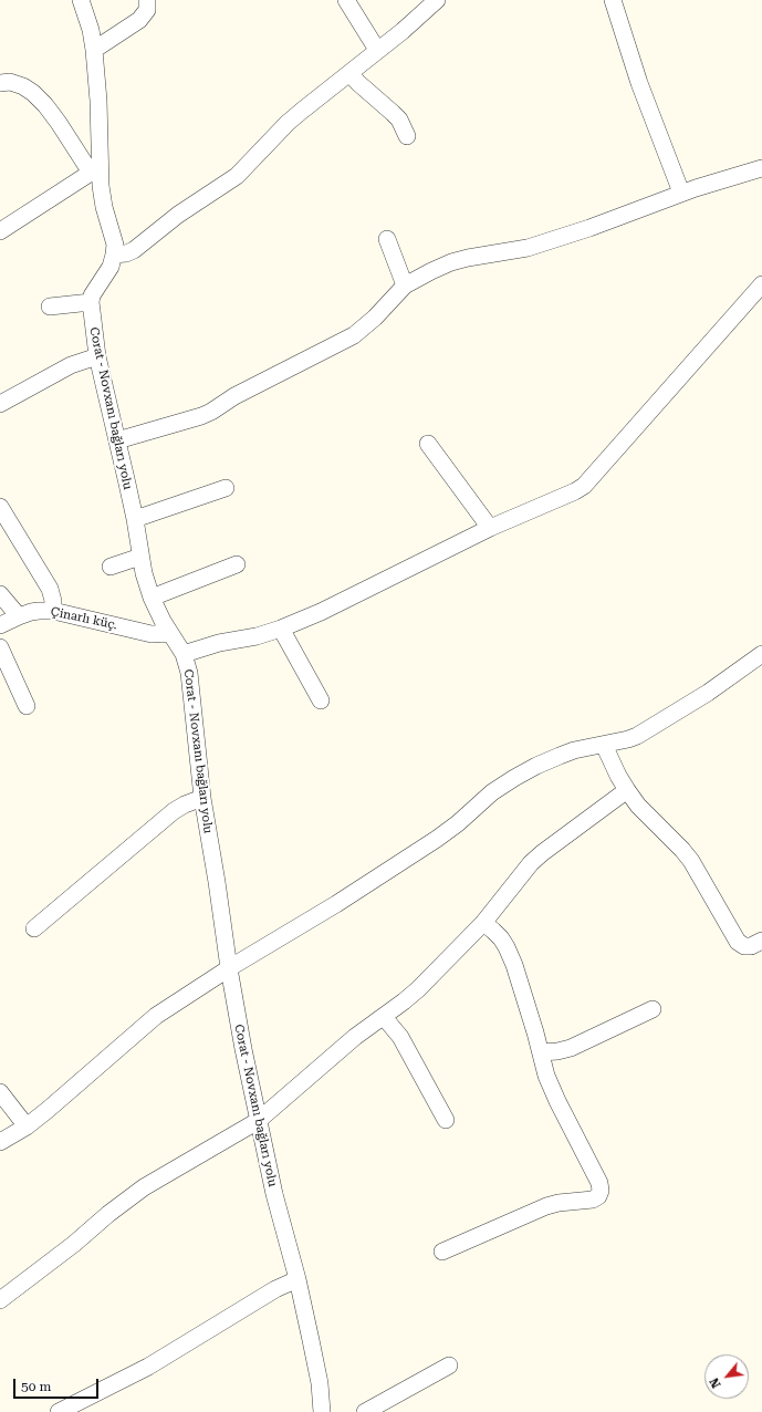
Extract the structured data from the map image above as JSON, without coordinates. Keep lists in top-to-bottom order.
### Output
{
  "streets": {
    "street": ["Corat - Novxanı bağları yolu", "Çinarlı küç."]
  },
  "crossings": [
    ["Corat - Novxanı bağları yolu", "Çinarlı küç."]
  ],
  "scale_bar": "50 m",
  "north": "bottom left"
}
